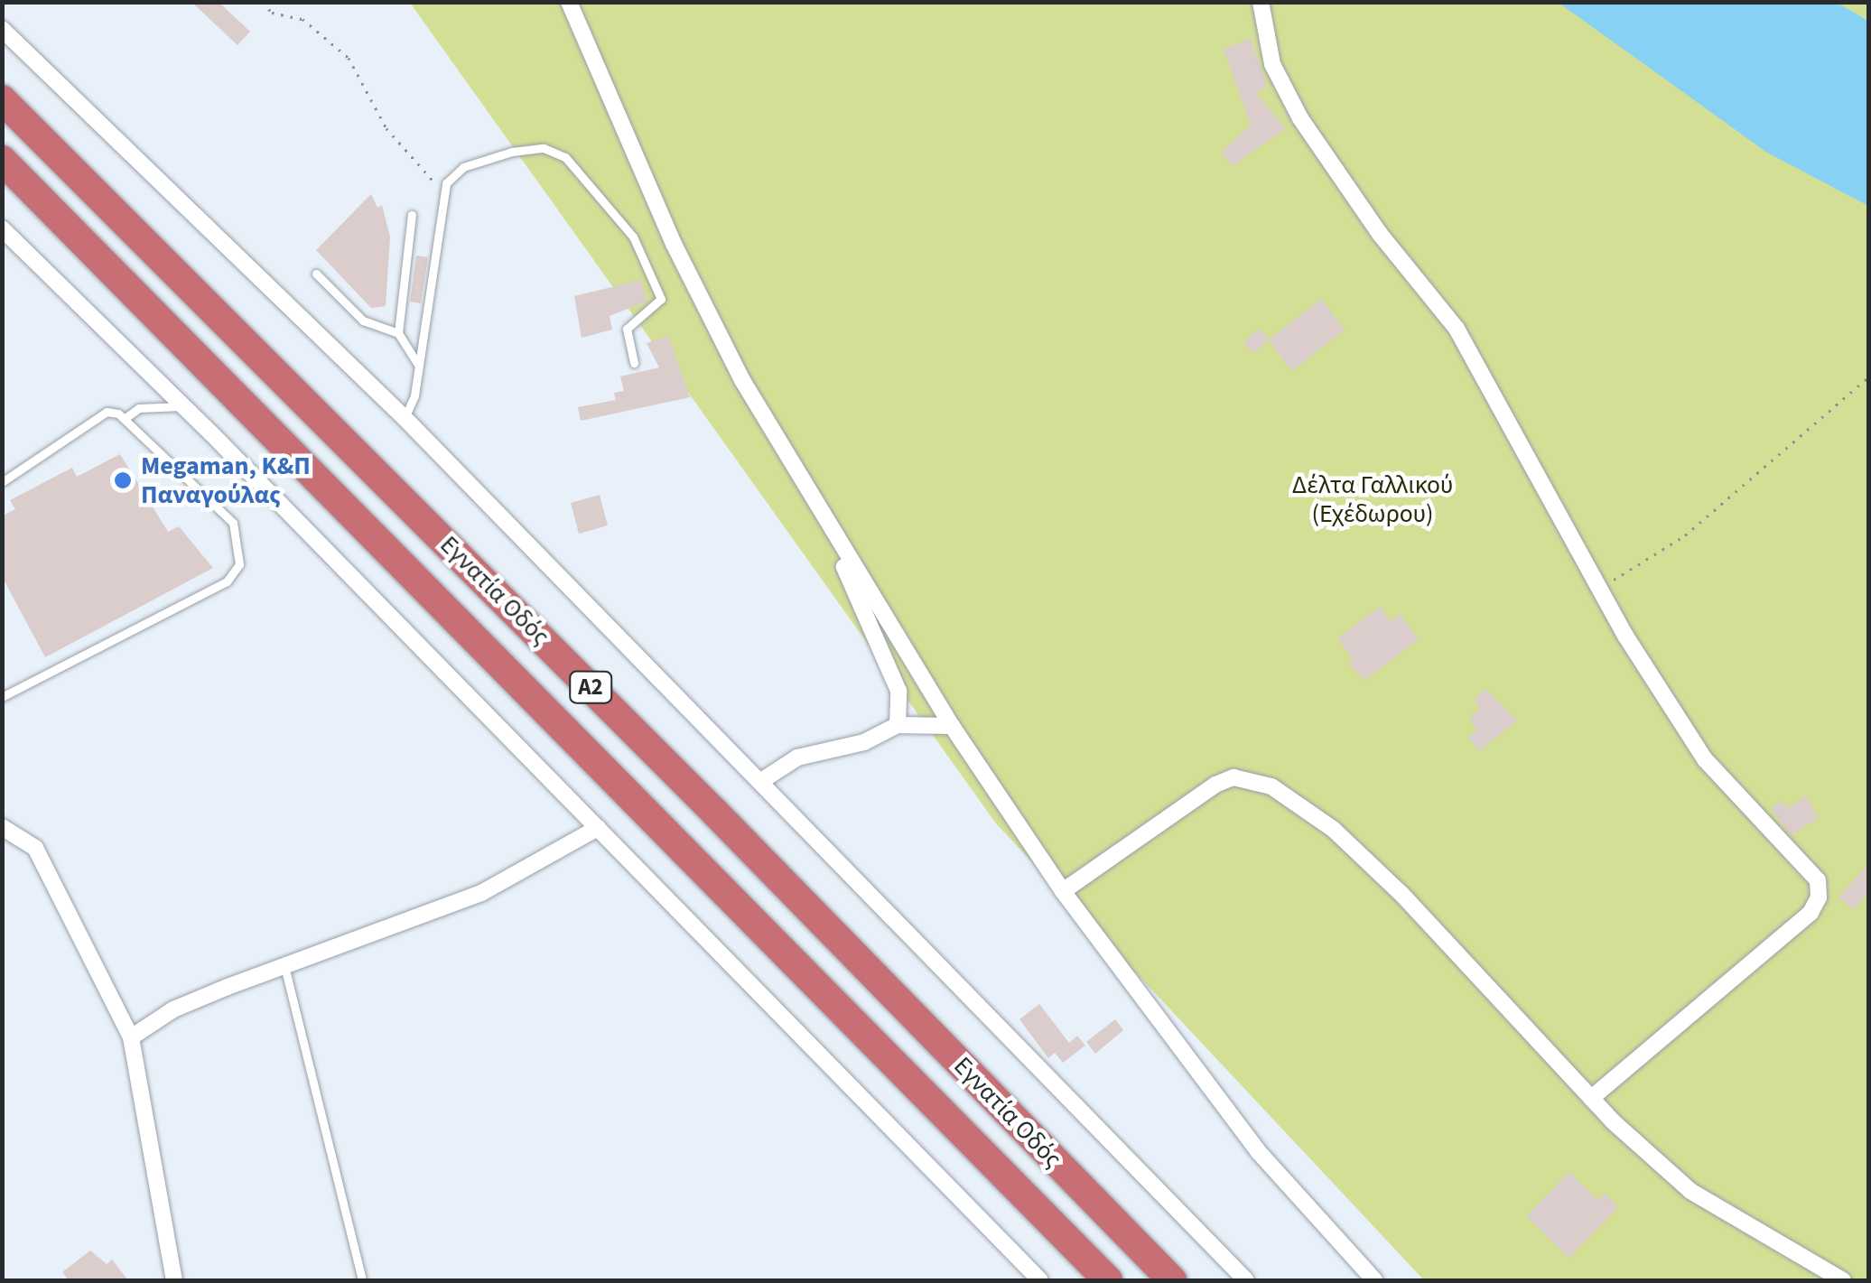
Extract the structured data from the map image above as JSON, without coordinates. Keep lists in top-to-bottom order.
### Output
{
  "streets": {
    "highway": ["Εγνατία Οδός", "Α2"]
  },
  "parks": ["Δέλτα Γαλλικού (Εχέδωρου)"],
  "places": ["Megaman, Κ&Π Παναγούλας"]
}
